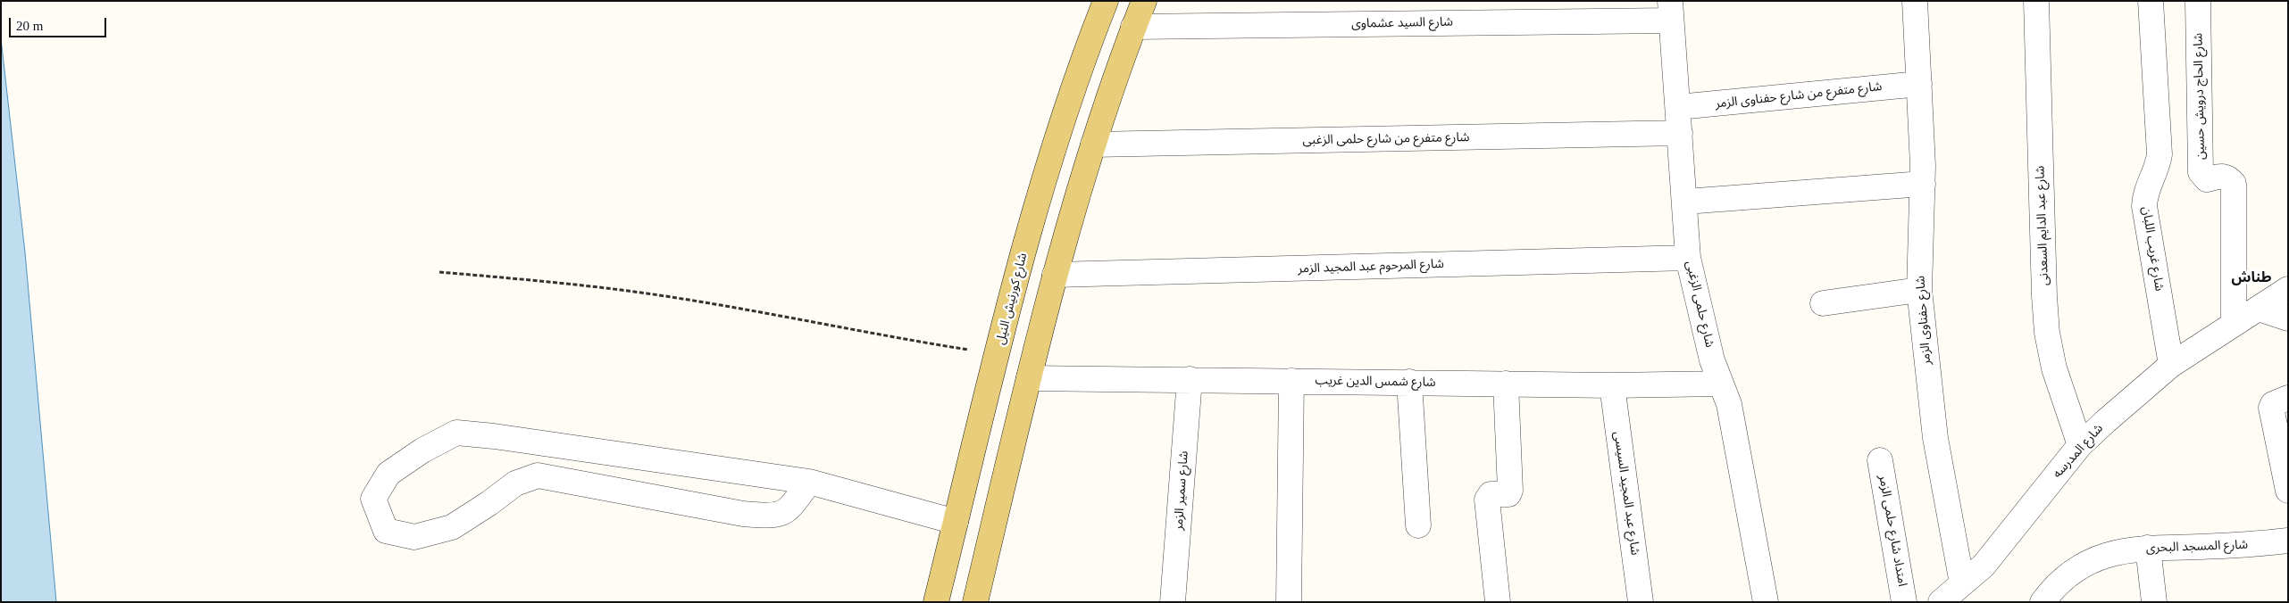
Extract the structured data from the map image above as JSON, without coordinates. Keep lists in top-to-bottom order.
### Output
{
  "streets": {
    "main road": ["شارع كورنيش النيل"],
    "street": [
      "شارع السيد عشماوى",
      "شارع متفرع من شارع حفناوى الزمر",
      "شارع الحاج درويش حسين",
      "شارع متفرع من شارع حلمى الزغبى",
      "شارع عبد الدايم السعدنى",
      "شارع غريب اللبان",
      "شارع المرحوم عبد المجيد الزمر",
      "شارع حلمى الزغبى",
      "شارع حفناوى الزمر",
      "شارع شمس الدين غريب",
      "شارع المدرسه",
      "شارع سمير الزمر",
      "شارع عبد المجيد السيسى",
      "امتداد شارع حلمى الزمر",
      "شارع المسجد البحرى"
    ]
  },
  "crossings": [
    ["شارع السيد عشماوى", "شارع حلمى الزغبى"],
    ["شارع متفرع من شارع حفناوى الزمر", "شارع حلمى الزغبى"],
    ["شارع متفرع من شارع حفناوى الزمر", "شارع حفناوى الزمر"],
    ["شارع الحاج درويش حسين", "شارع المدرسه"],
    ["شارع متفرع من شارع حلمى الزغبى", "شارع حلمى الزغبى"],
    ["شارع عبد الدايم السعدنى", "شارع المدرسه"],
    ["شارع غريب اللبان", "شارع المدرسه"],
    ["شارع المرحوم عبد المجيد الزمر", "شارع حلمى الزغبى"],
    ["شارع حلمى الزغبى", "شارع شمس الدين غريب"],
    ["شارع حفناوى الزمر", "شارع المدرسه"],
    ["شارع شمس الدين غريب", "شارع سمير الزمر"],
    ["شارع شمس الدين غريب", "شارع عبد المجيد السيسى"]
  ],
  "districts": ["طناش"],
  "scale_bar": "20 m"
}
